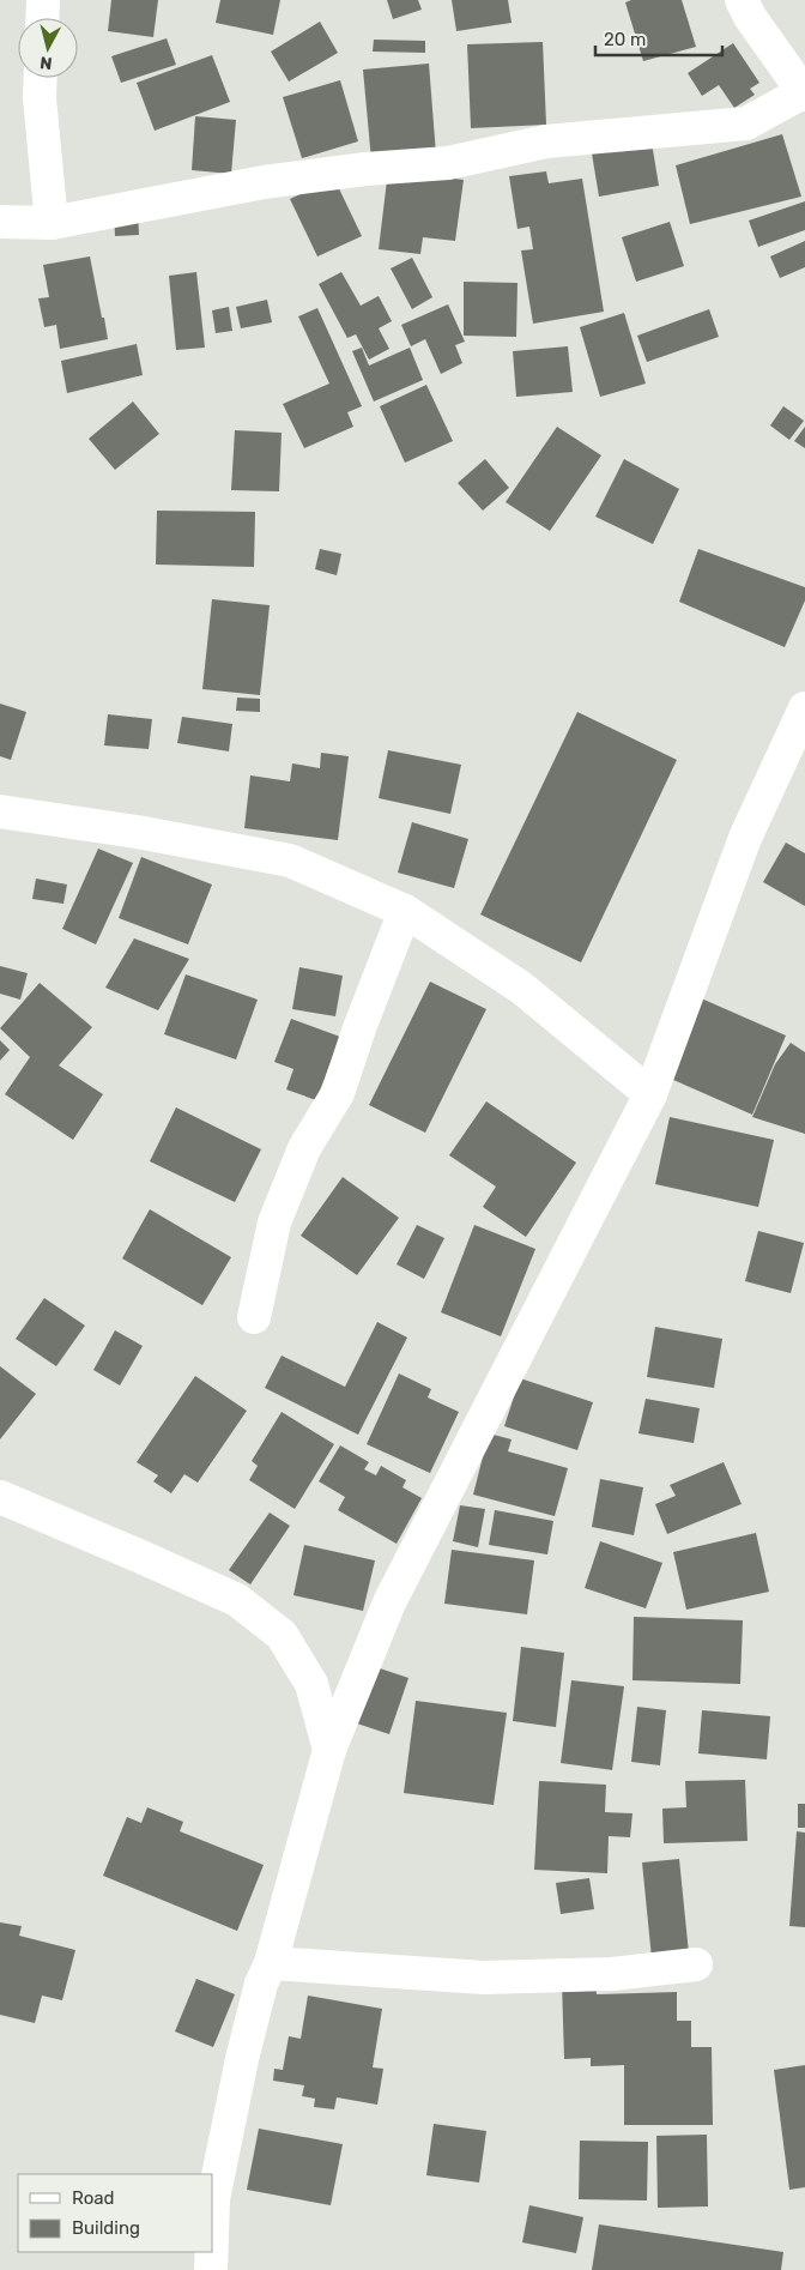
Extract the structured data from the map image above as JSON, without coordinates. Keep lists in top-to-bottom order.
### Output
{
  "legend": ["Road", "Building"],
  "scale_bar": "20 m",
  "north": "bottom"
}
